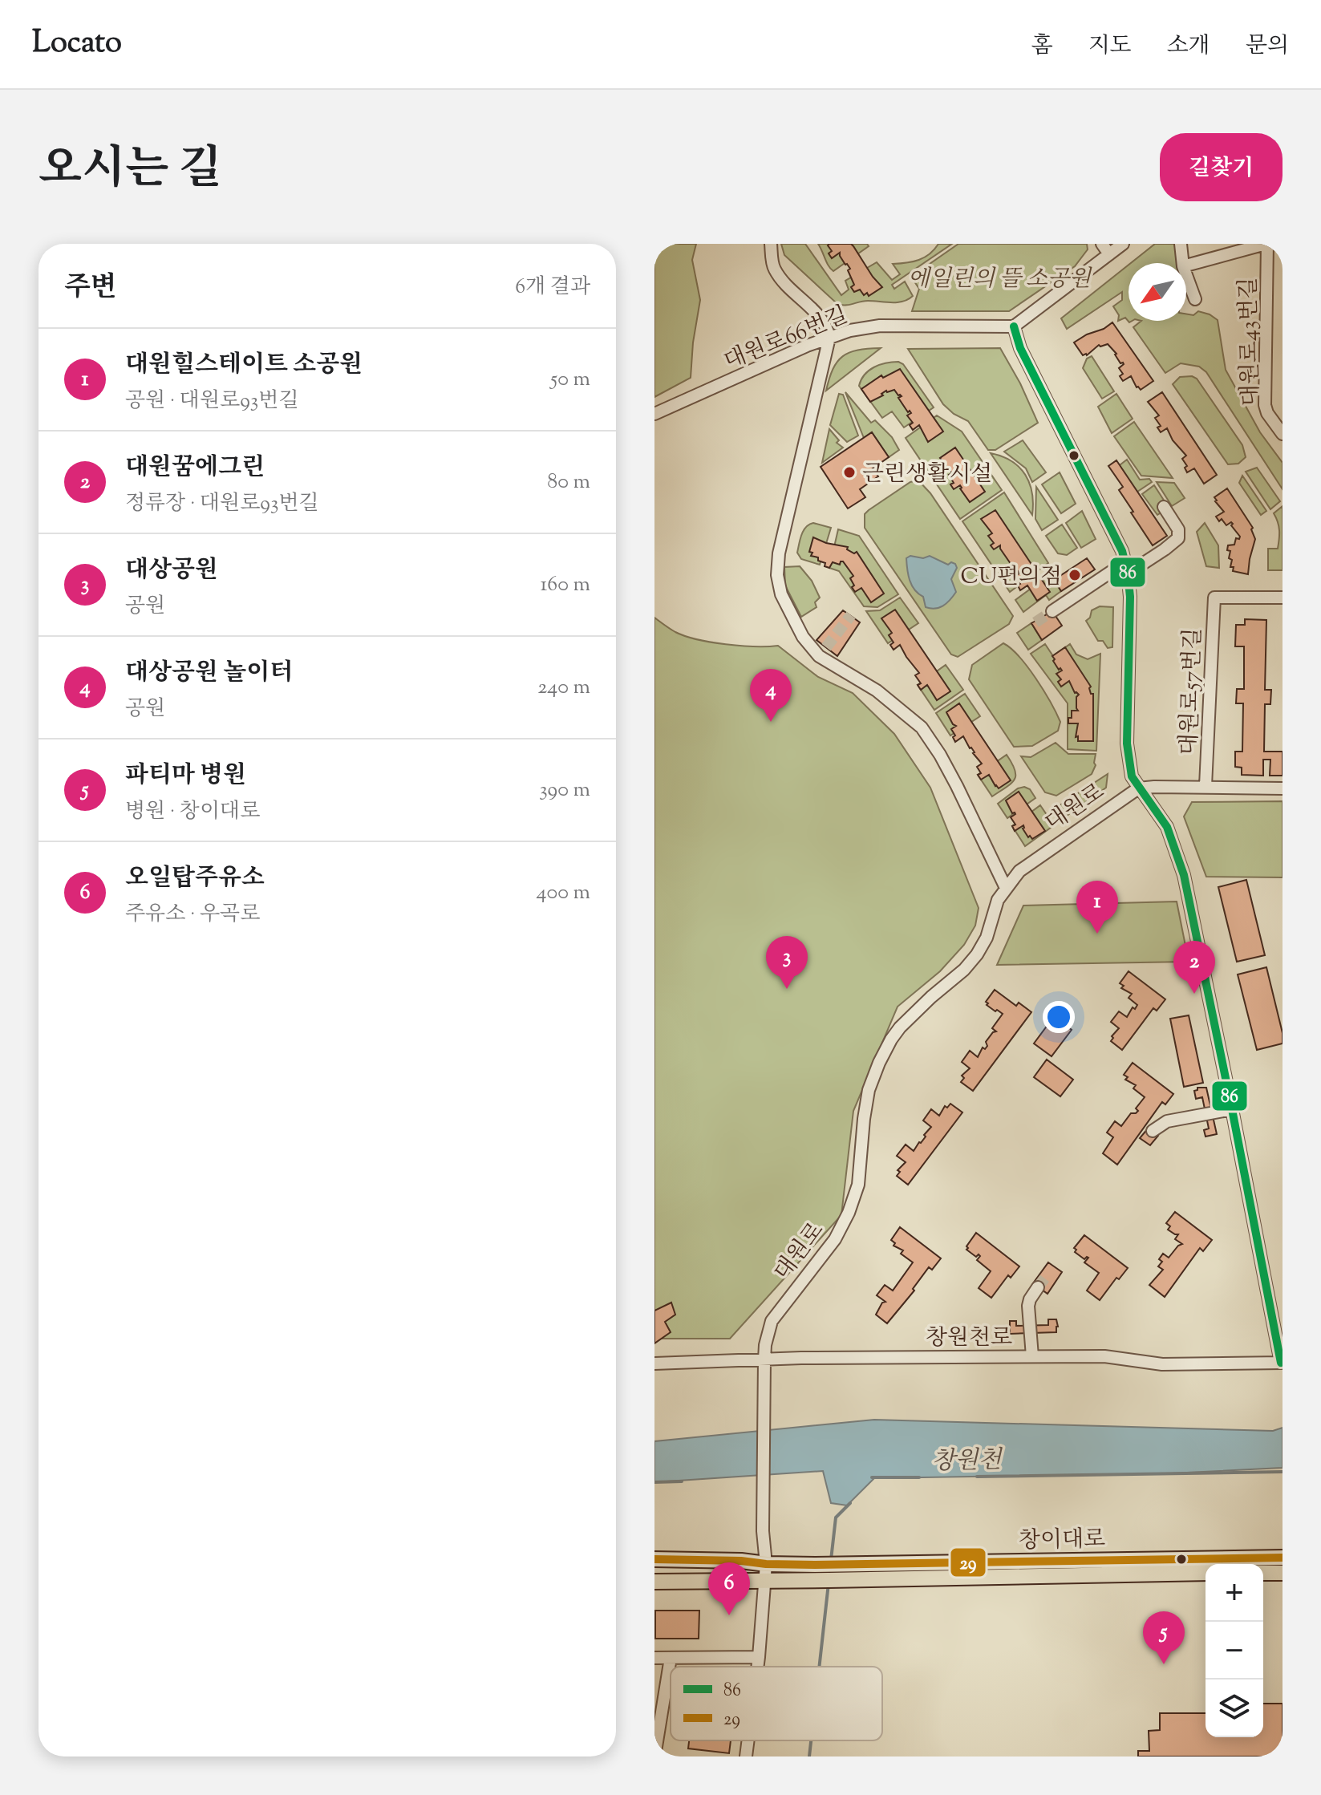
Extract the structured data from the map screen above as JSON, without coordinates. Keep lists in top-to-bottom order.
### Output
{
  "streets": {
    "main road": ["창이대로"],
    "street": [
      "대원로66번길",
      "대원로43번길",
      "대원로57번길",
      "대원로",
      "창원천로"
    ]
  },
  "crossings": [
    ["대원로66번길", "대원로"],
    ["대원로", "창원천로"],
    ["대원로", "창이대로"]
  ],
  "water": ["창원천"],
  "parks": ["에일린의 뜰 소공원"],
  "places": ["근린생활시설", "CU편의점"],
  "lines": ["transit line 86", "transit line 29"],
  "legend": ["86", "29"],
  "north": "bottom left",
  "page": {
    "header": "Locato",
    "nav": [
      "홈",
      "지도",
      "소개",
      "문의"
    ],
    "title": "오시는 길",
    "buttons": "길찾기",
    "heading": ["주변", "6개 결과"],
    "list": [
      {
        "mark": "1",
        "name": "대원힐스테이트 소공원",
        "note": "공원 · 대원로93번길",
        "value": "50 m"
      },
      {
        "mark": "2",
        "name": "대원꿈에그린",
        "note": "정류장 · 대원로93번길",
        "value": "80 m"
      },
      {
        "mark": "3",
        "name": "대상공원",
        "note": "공원",
        "value": "160 m"
      },
      {
        "mark": "4",
        "name": "대상공원 놀이터",
        "note": "공원",
        "value": "240 m"
      },
      {
        "mark": "5",
        "name": "파티마 병원",
        "note": "병원 · 창이대로",
        "value": "390 m"
      },
      {
        "mark": "6",
        "name": "오일탑주유소",
        "note": "주유소 · 우곡로",
        "value": "400 m"
      }
    ],
    "pins": [
      "4",
      "1",
      "3",
      "2",
      "6",
      "5"
    ],
    "map_buttons": ["+", "−"]
  }
}
